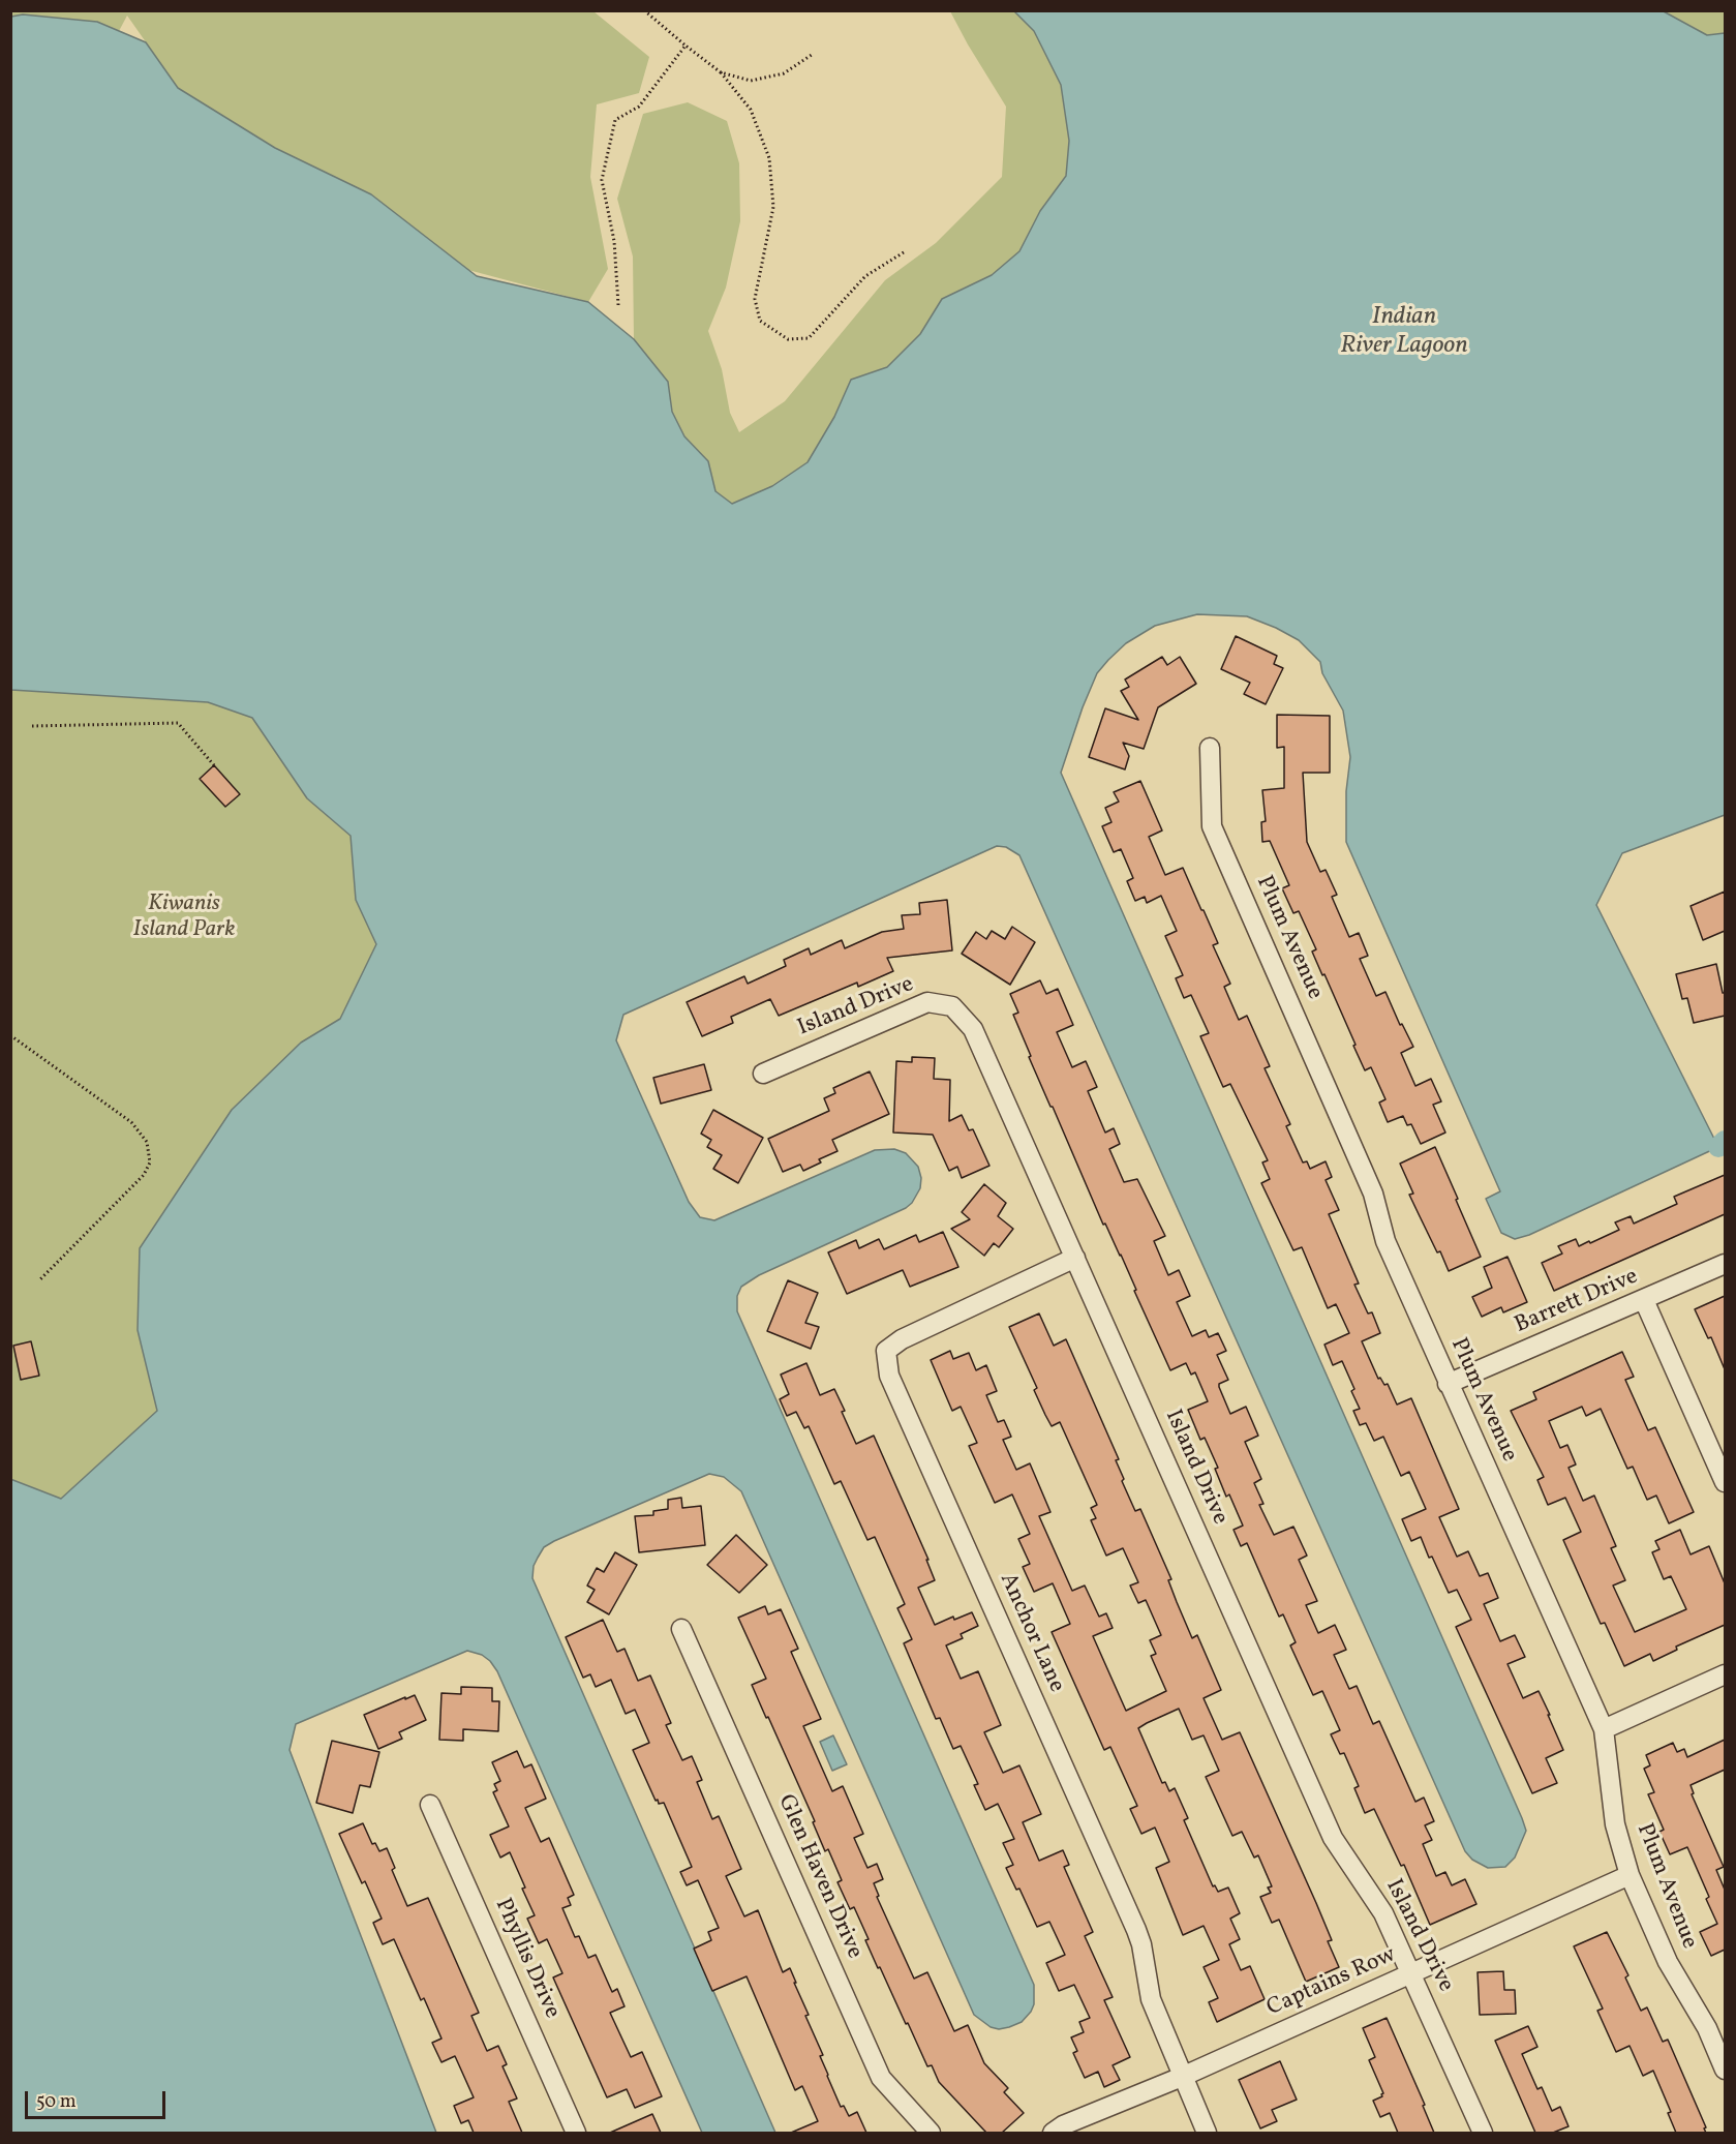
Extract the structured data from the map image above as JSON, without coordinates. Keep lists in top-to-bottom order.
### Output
{
  "streets": {
    "street": [
      "Plum Avenue",
      "Island Drive",
      "Barrett Drive",
      "Anchor Lane",
      "Glen Haven Drive",
      "Phyllis Drive",
      "Captains Row"
    ]
  },
  "crossings": [
    ["Plum Avenue", "Barrett Drive"],
    ["Plum Avenue", "Captains Row"],
    ["Island Drive", "Anchor Lane"],
    ["Island Drive", "Captains Row"],
    ["Anchor Lane", "Captains Row"]
  ],
  "water": ["Indian River Lagoon"],
  "parks": ["Kiwanis Island Park"],
  "scale_bar": "50 m"
}
